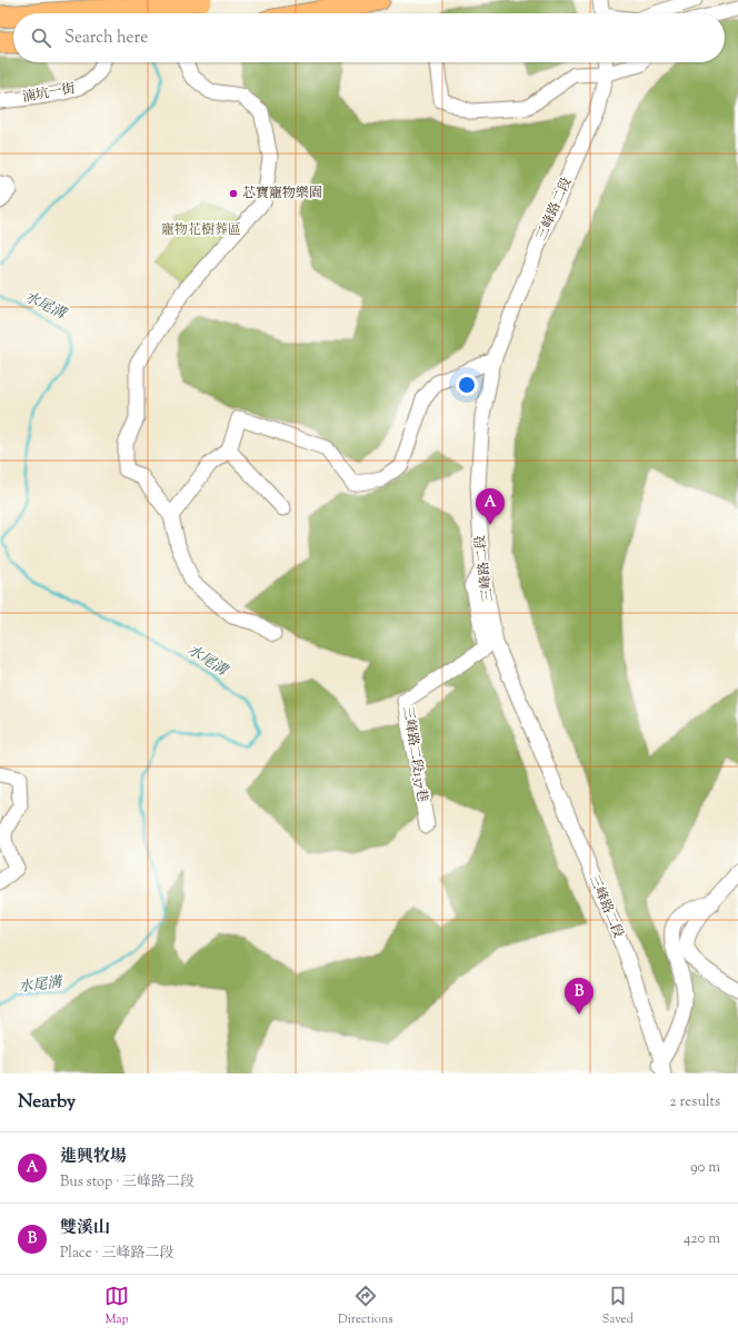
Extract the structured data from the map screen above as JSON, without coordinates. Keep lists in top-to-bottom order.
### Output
{
  "streets": {
    "street": ["湳坑一街", "三峰路二段", "三峰路二段137巷"]
  },
  "crossings": [
    ["三峰路二段", "三峰路二段137巷"]
  ],
  "water": ["水尾溝"],
  "parks": ["寵物花樹葬區"],
  "places": ["芯寶寵物樂園"],
  "page": {
    "search": "Search here",
    "pins": ["A", "B"],
    "heading": ["Nearby", "2 results"],
    "list": [
      {
        "mark": "A",
        "name": "進興牧場",
        "note": "Bus stop · 三峰路二段",
        "value": "90 m"
      },
      {
        "mark": "B",
        "name": "雙溪山",
        "note": "Place · 三峰路二段",
        "value": "420 m"
      }
    ],
    "nav": ["Map", "Directions", "Saved"]
  }
}
